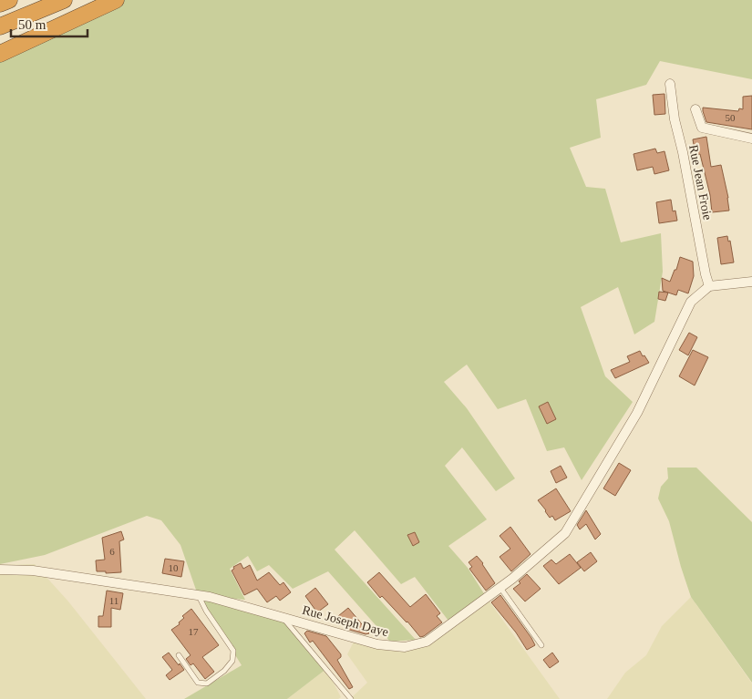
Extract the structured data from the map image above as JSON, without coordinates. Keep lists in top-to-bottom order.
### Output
{
  "streets": {
    "street": ["Rue Jean Froie", "Rue Joseph Daye"]
  },
  "crossings": [
    ["Rue Jean Froie", "Rue Joseph Daye"]
  ],
  "house_numbers": [
    "50",
    "6",
    "10",
    "11",
    "17"
  ],
  "scale_bar": "50 m"
}
